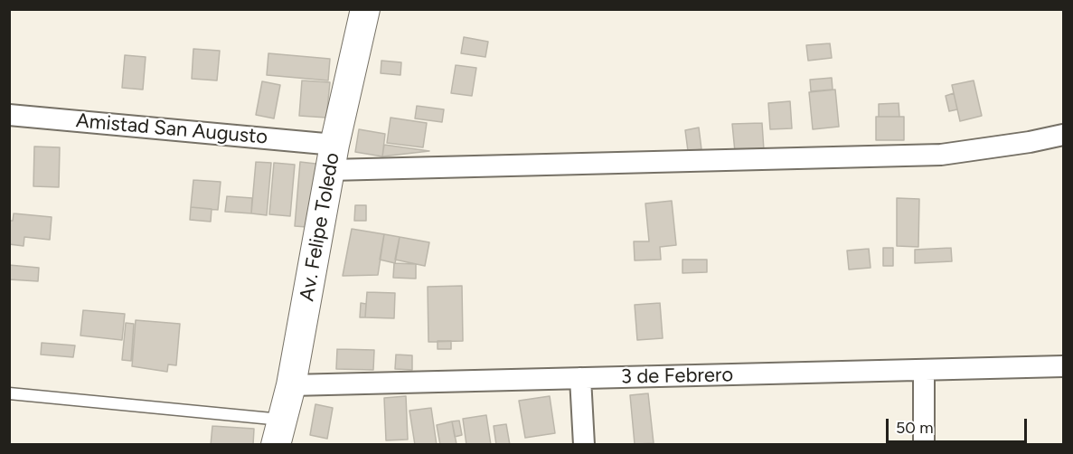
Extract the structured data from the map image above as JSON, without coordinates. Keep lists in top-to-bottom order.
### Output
{
  "streets": {
    "main road": ["Av. Felipe Toledo"],
    "street": ["Amistad San Augusto", "3 de Febrero"]
  },
  "crossings": [
    ["Amistad San Augusto", "Av. Felipe Toledo"],
    ["Av. Felipe Toledo", "3 de Febrero"]
  ],
  "scale_bar": "50 m"
}
